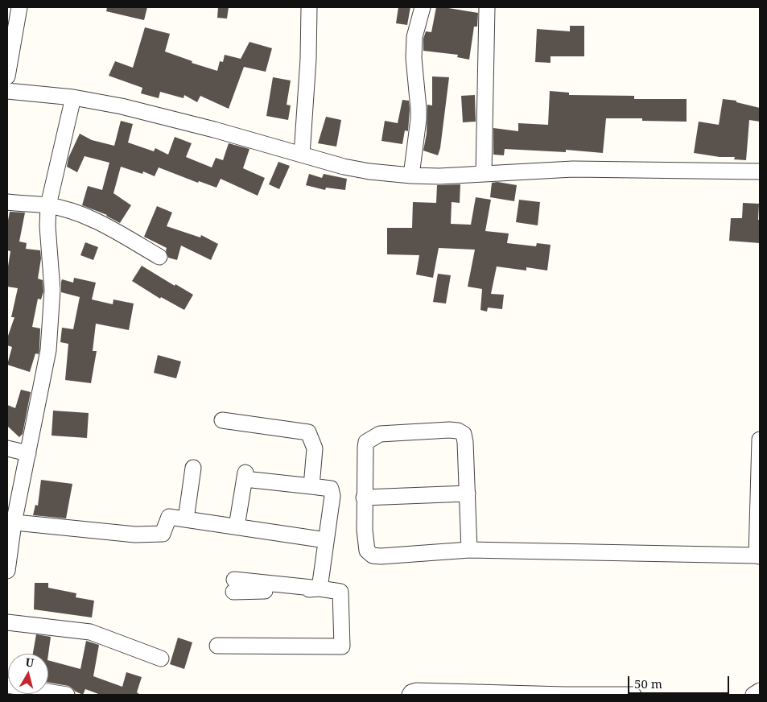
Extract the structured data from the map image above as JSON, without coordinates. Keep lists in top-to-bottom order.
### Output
{
  "scale_bar": "50 m",
  "north": "top"
}
